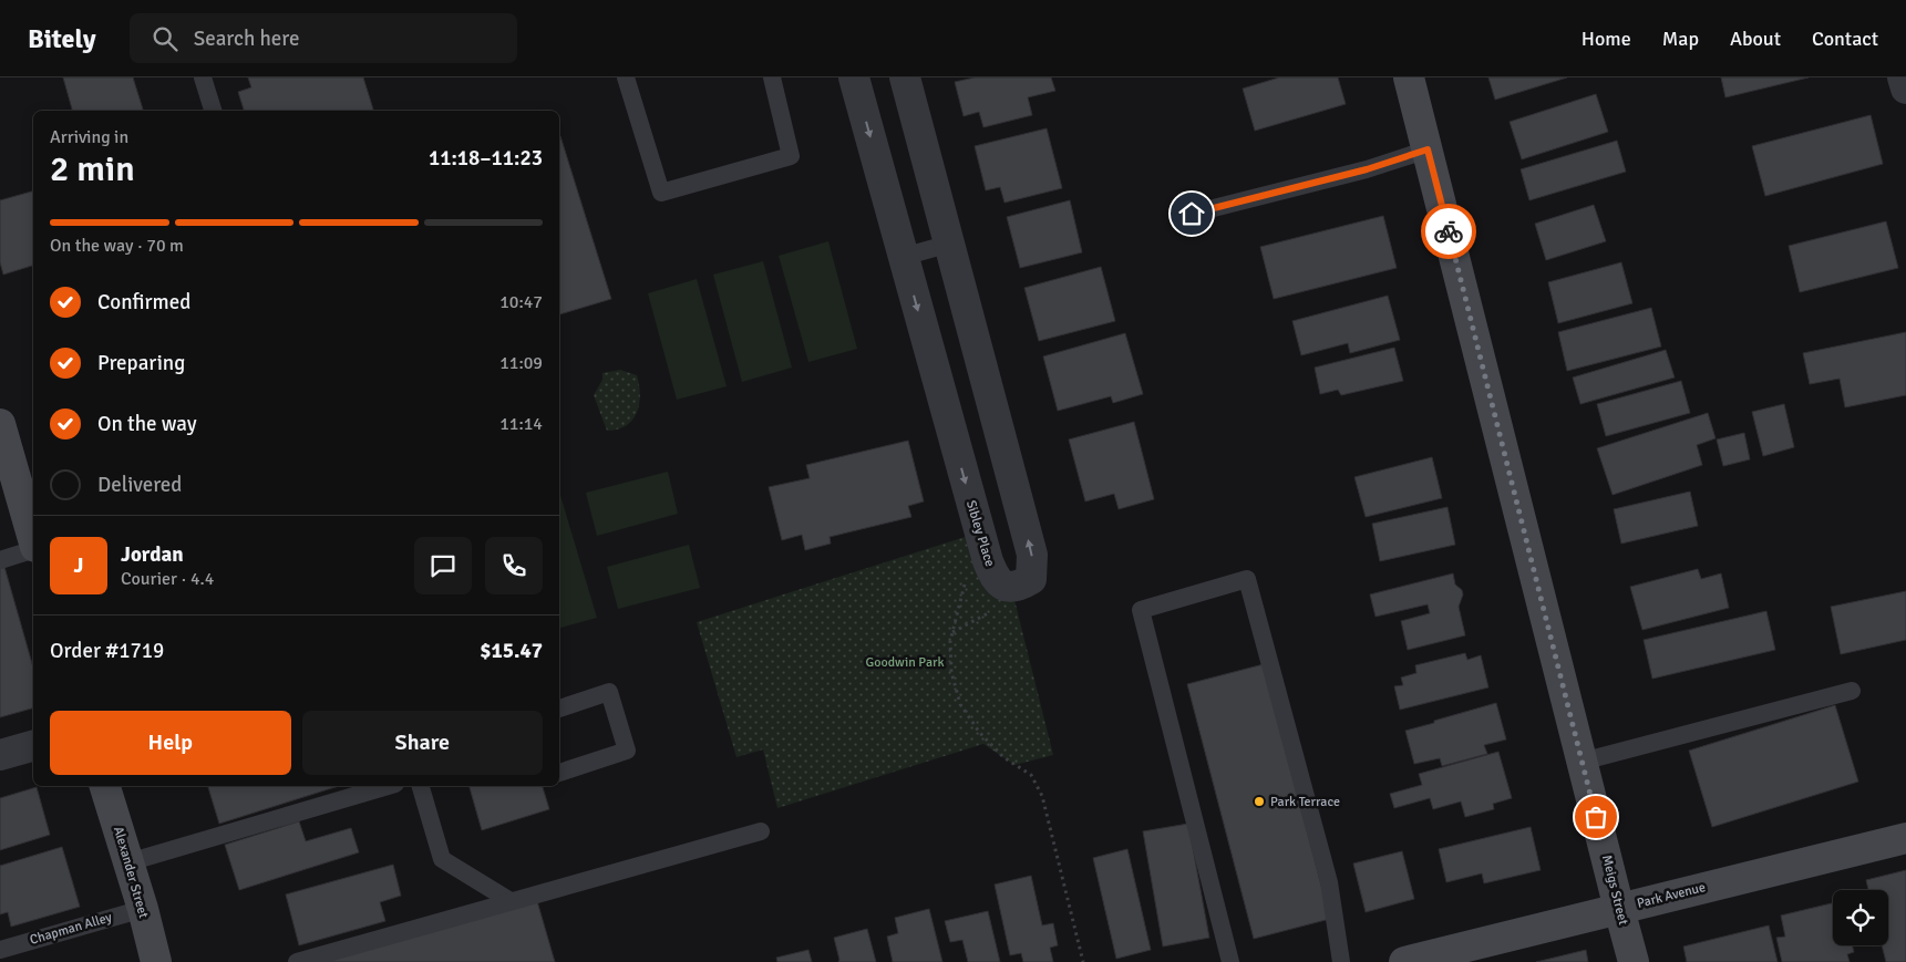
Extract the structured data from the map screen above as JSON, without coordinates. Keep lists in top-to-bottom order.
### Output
{
  "streets": {
    "street": [
      "Sibley Place",
      "Alexander Street",
      "Meigs Street",
      "Park Avenue"
    ],
    "lane": ["Chapman Alley"]
  },
  "crossings": [
    ["Alexander Street", "Chapman Alley"],
    ["Meigs Street", "Park Avenue"]
  ],
  "parks": ["Goodwin Park"],
  "places": ["Park Terrace"],
  "page": {
    "header": "Bitely",
    "search": "Search here",
    "nav": [
      "Home",
      "Map",
      "About",
      "Contact"
    ],
    "heading": ["2 min", "Arriving in", "11:18–11:23"],
    "panel": [
      "Jordan",
      "Courier · 4.4",
      "Order #1719",
      "$15.47"
    ],
    "bar": "On the way · 70 m",
    "list": [
      ["Confirmed", "10:47"],
      ["Preparing", "11:09"],
      ["On the way", "11:14"],
      "Delivered"
    ],
    "round": "J",
    "buttons": ["Help", "Share"]
  }
}
